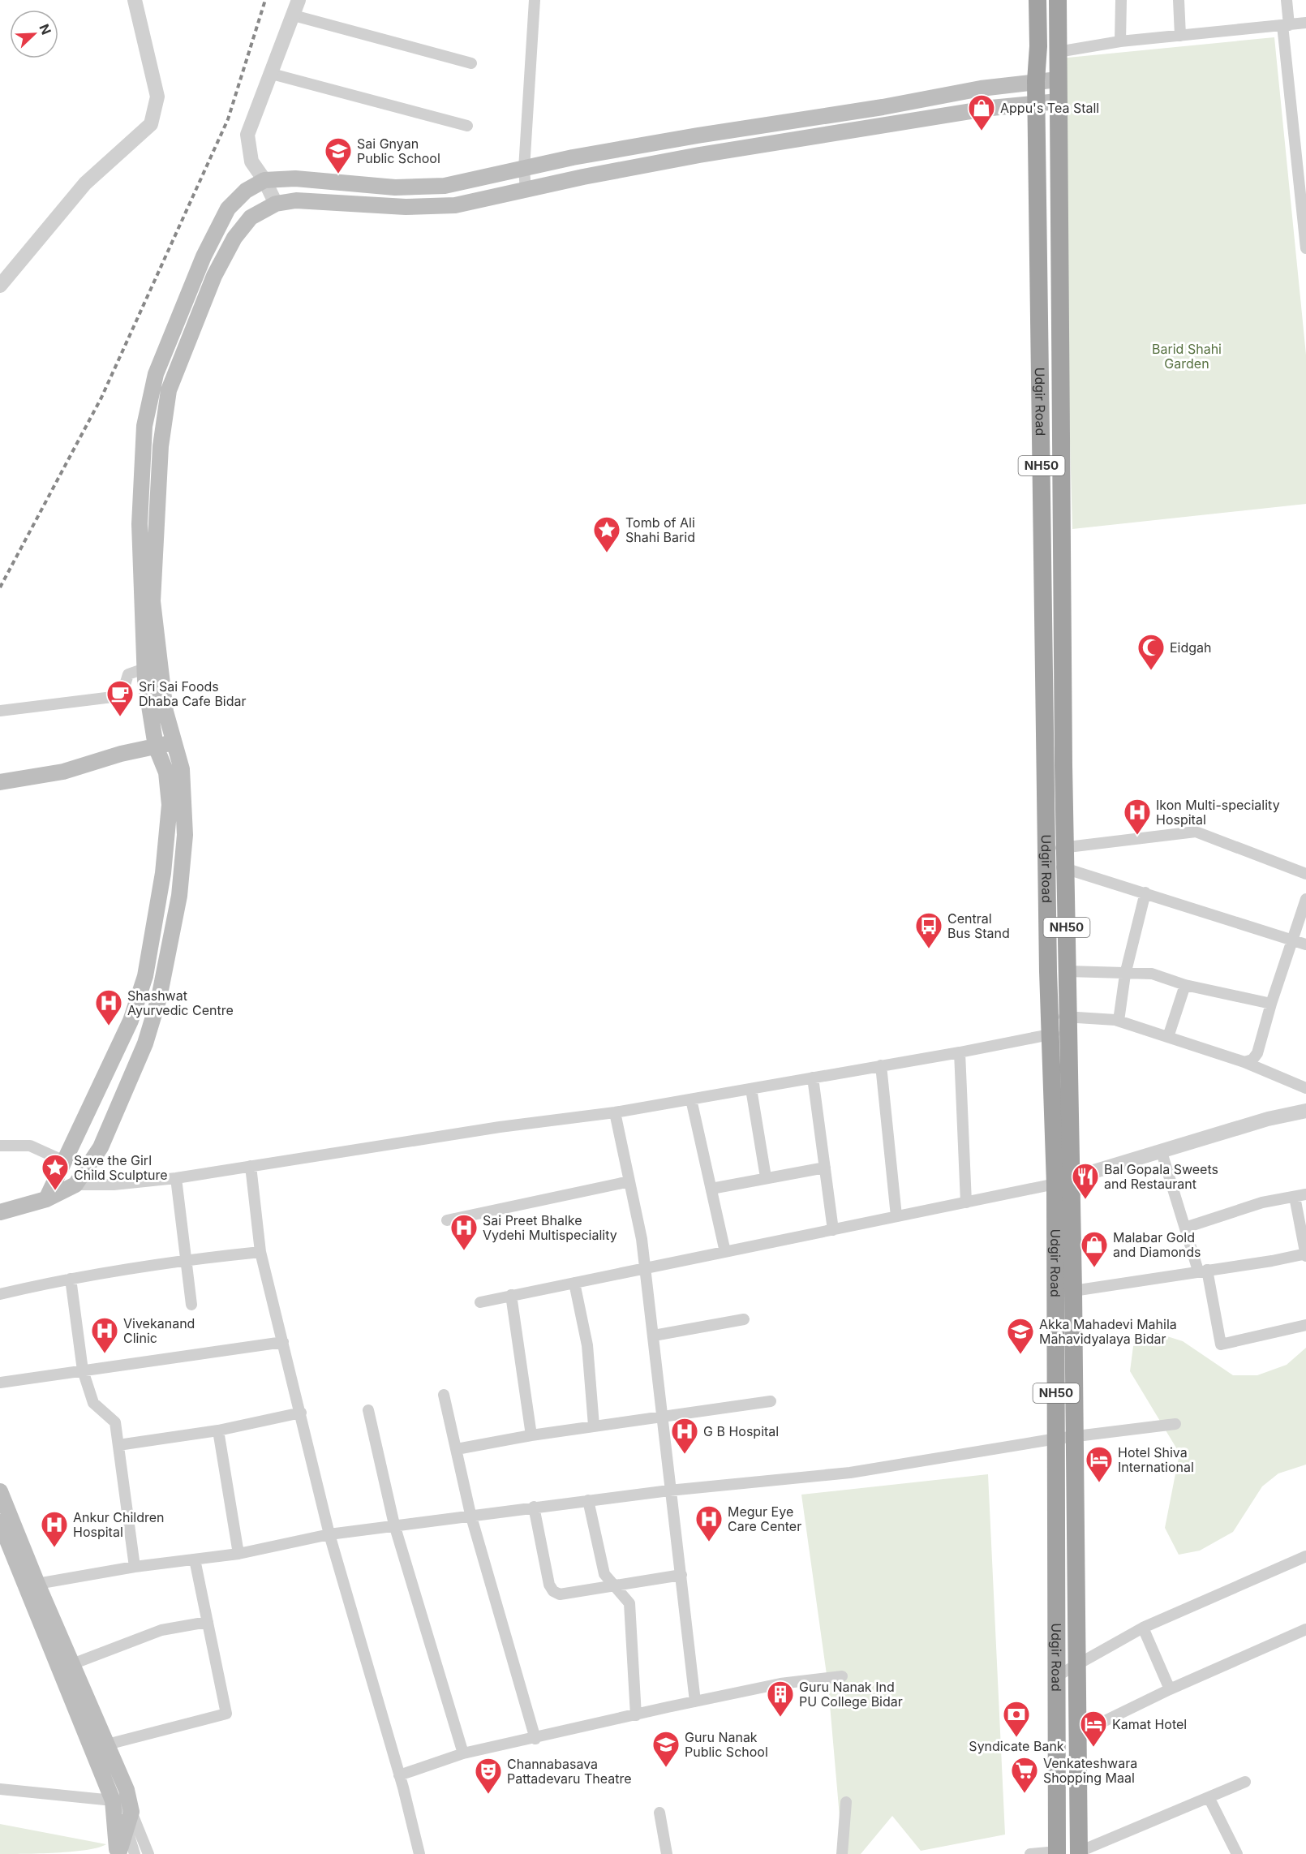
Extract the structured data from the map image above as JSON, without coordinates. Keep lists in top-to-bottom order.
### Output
{
  "streets": {
    "highway": ["Udgir Road", "NH50"]
  },
  "parks": ["Barid Shahi Garden"],
  "places": {
    "shop": ["Appu's Tea Stall", "Malabar Gold and Diamonds"],
    "school or university": ["Sai Gnyan Public School", "Akka Mahadevi Mahila Mahavidyalaya Bidar", "Guru Nanak Public School"],
    "place": ["Tomb of Ali Shahi Barid", "Save the Girl Child Sculpture"],
    "mosque": ["Eidgah"],
    "cafe": ["Sri Sai Foods Dhaba Cafe Bidar"],
    "hospital": [
      "Ikon Multi-speciality Hospital",
      "Shashwat Ayurvedic Centre",
      "Sai Preet Bhalke Vydehi Multispeciality",
      "Vivekanand Clinic",
      "G B Hospital",
      "Megur Eye Care Center",
      "Ankur Children Hospital"
    ],
    "bus stop": ["Central Bus Stand"],
    "restaurant": ["Bal Gopala Sweets and Restaurant"],
    "hotel": ["Hotel Shiva International", "Kamat Hotel"],
    "building": ["Guru Nanak Ind PU College Bidar"],
    "bank": ["Syndicate Bank"],
    "supermarket": ["Venkateshwara Shopping Maal"],
    "theatre": ["Channabasava Pattadevaru Theatre"]
  },
  "north": "top right"
}
